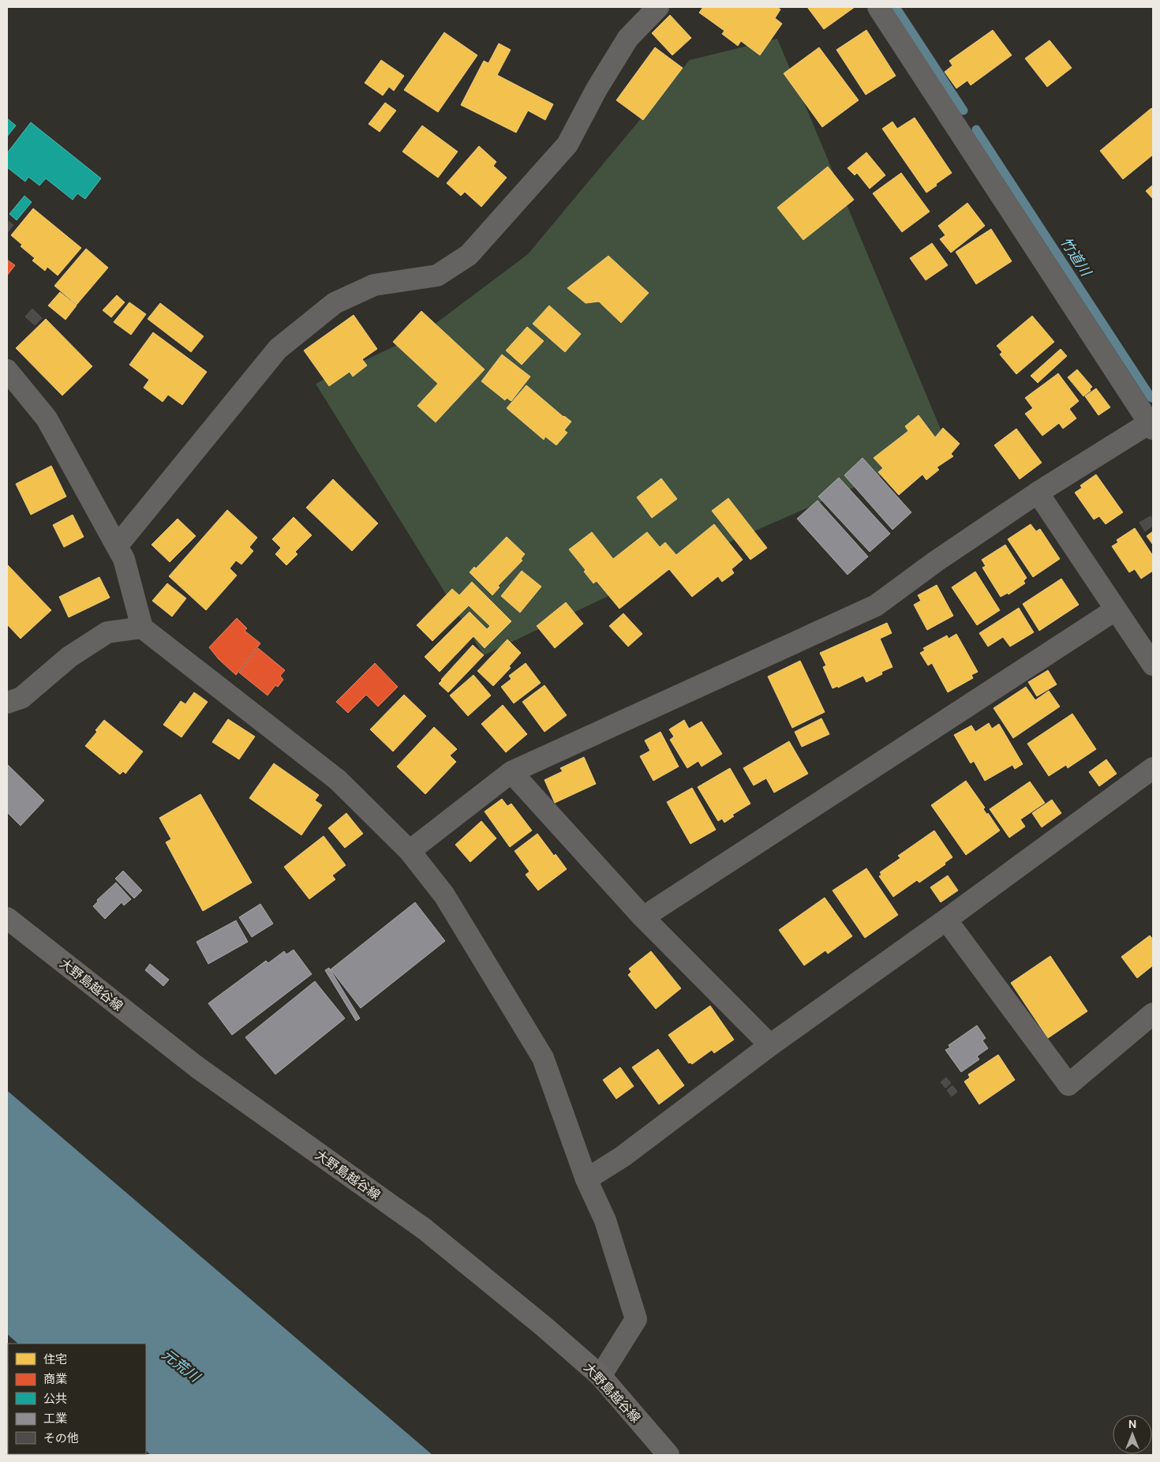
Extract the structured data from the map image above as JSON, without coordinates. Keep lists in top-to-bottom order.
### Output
{
  "streets": {
    "main road": ["大野島越谷線"]
  },
  "water": ["竹道川", "元荒川"],
  "legend": [
    "住宅",
    "商業",
    "公共",
    "工業",
    "その他"
  ],
  "north": "top"
}
